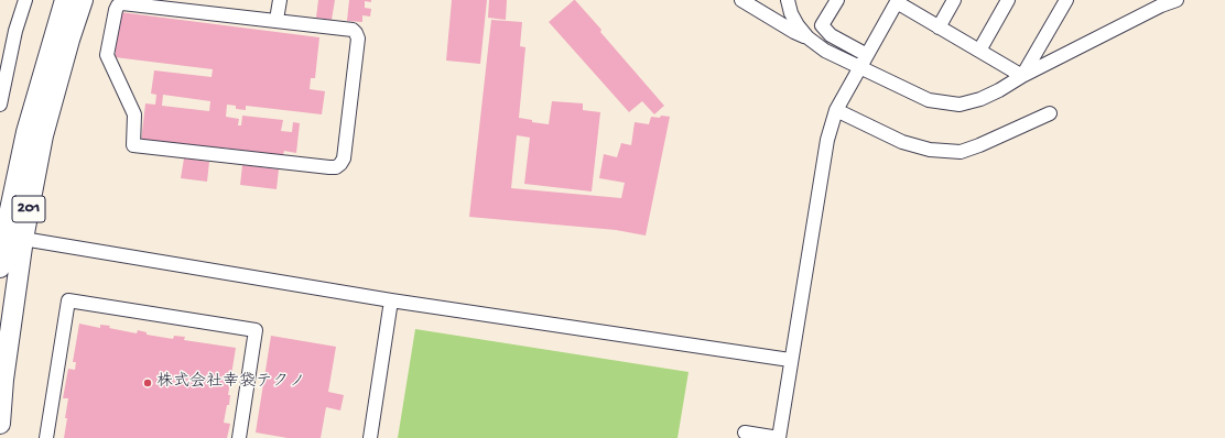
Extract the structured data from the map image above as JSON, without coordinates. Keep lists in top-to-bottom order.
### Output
{
  "streets": {
    "highway": ["201"]
  },
  "places": ["株式会社幸袋テクノ"]
}
